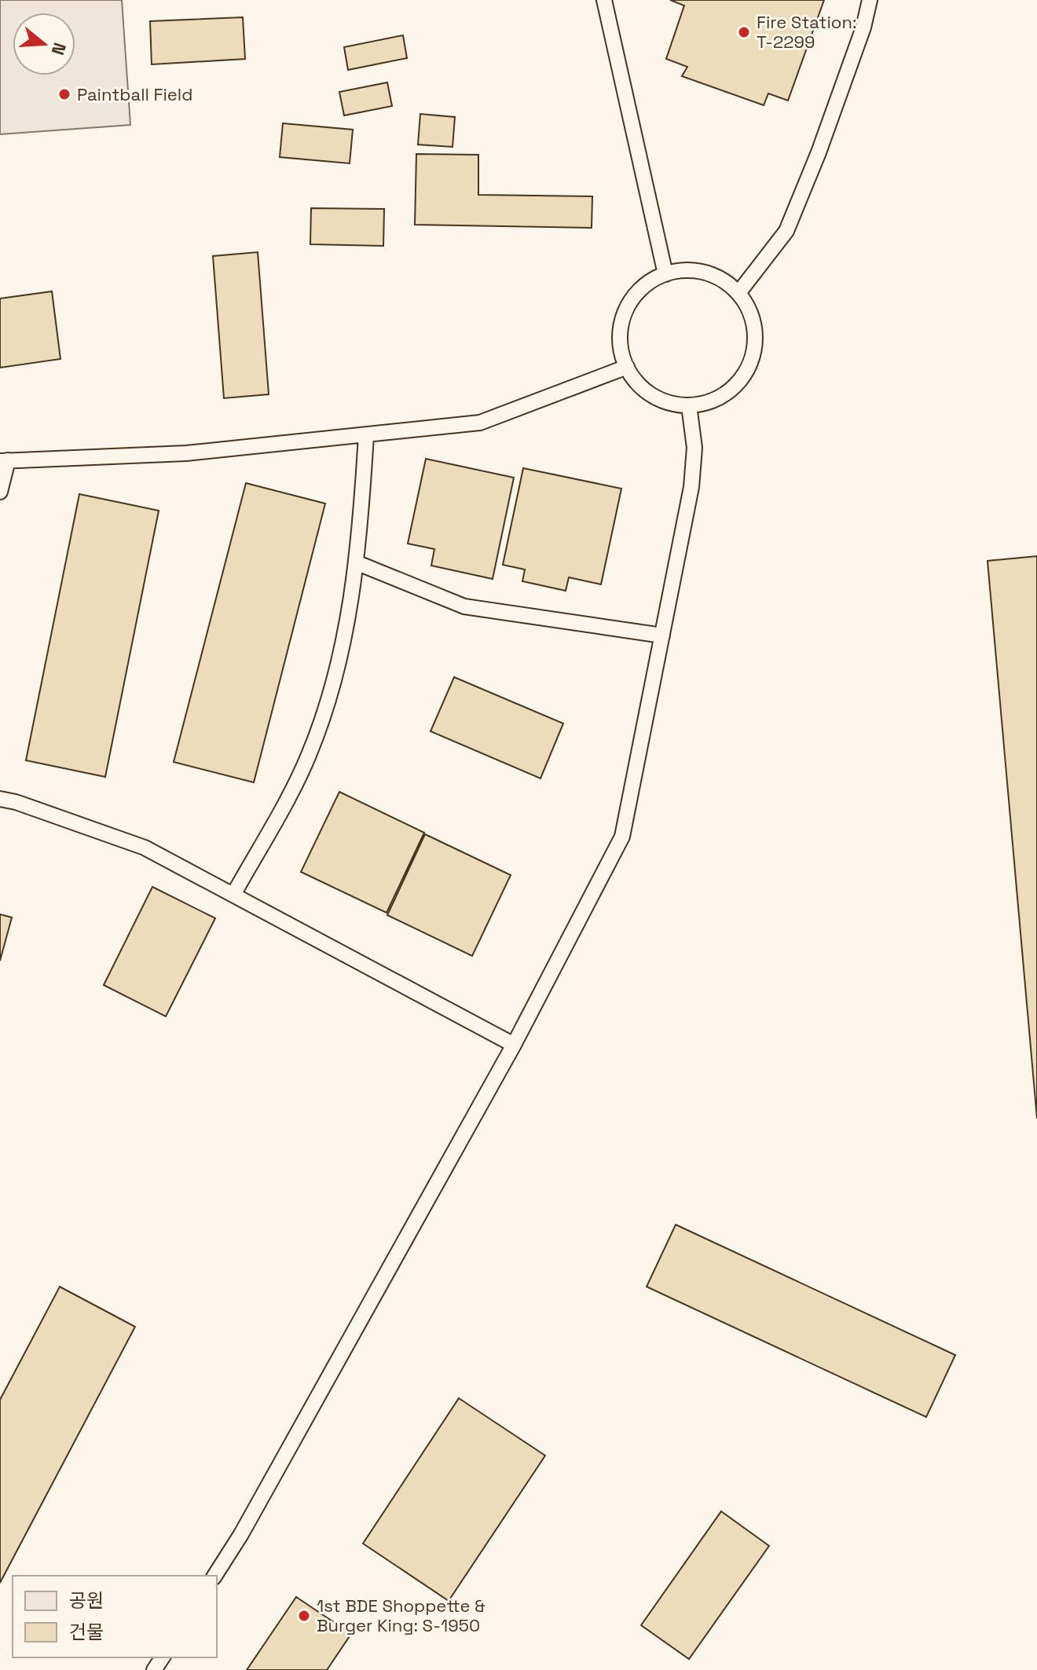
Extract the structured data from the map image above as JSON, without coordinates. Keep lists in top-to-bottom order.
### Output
{
  "places": ["Fire Station: T-2299", "Paintball Field", "1st BDE Shoppette & Burger King: S-1950"],
  "legend": ["공원", "건물"],
  "north": "right"
}
